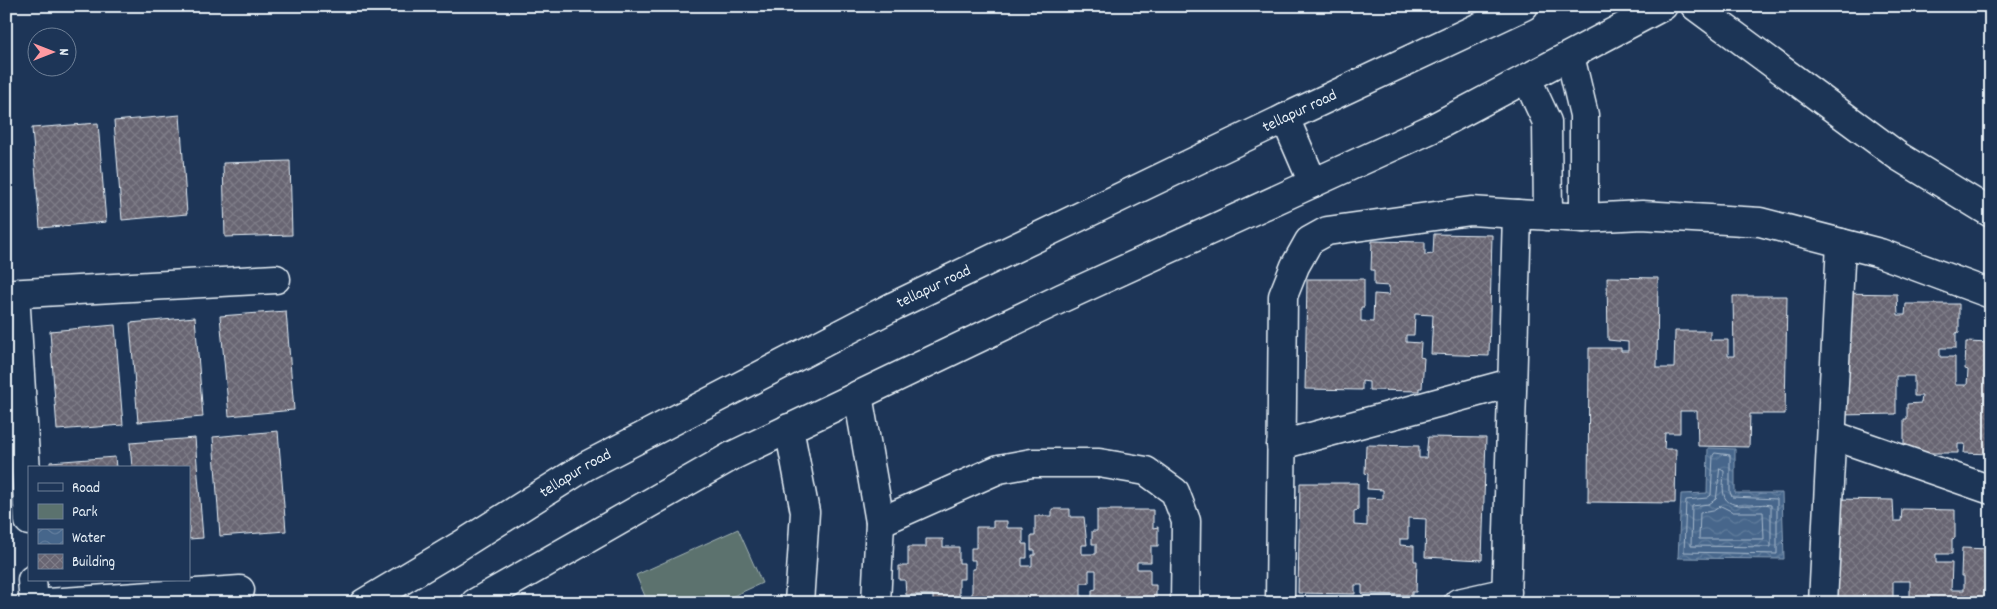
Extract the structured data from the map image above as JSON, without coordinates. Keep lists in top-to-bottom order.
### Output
{
  "streets": {
    "street": ["tellapur road"]
  },
  "legend": [
    "Road",
    "Park",
    "Water",
    "Building"
  ],
  "north": "right"
}
